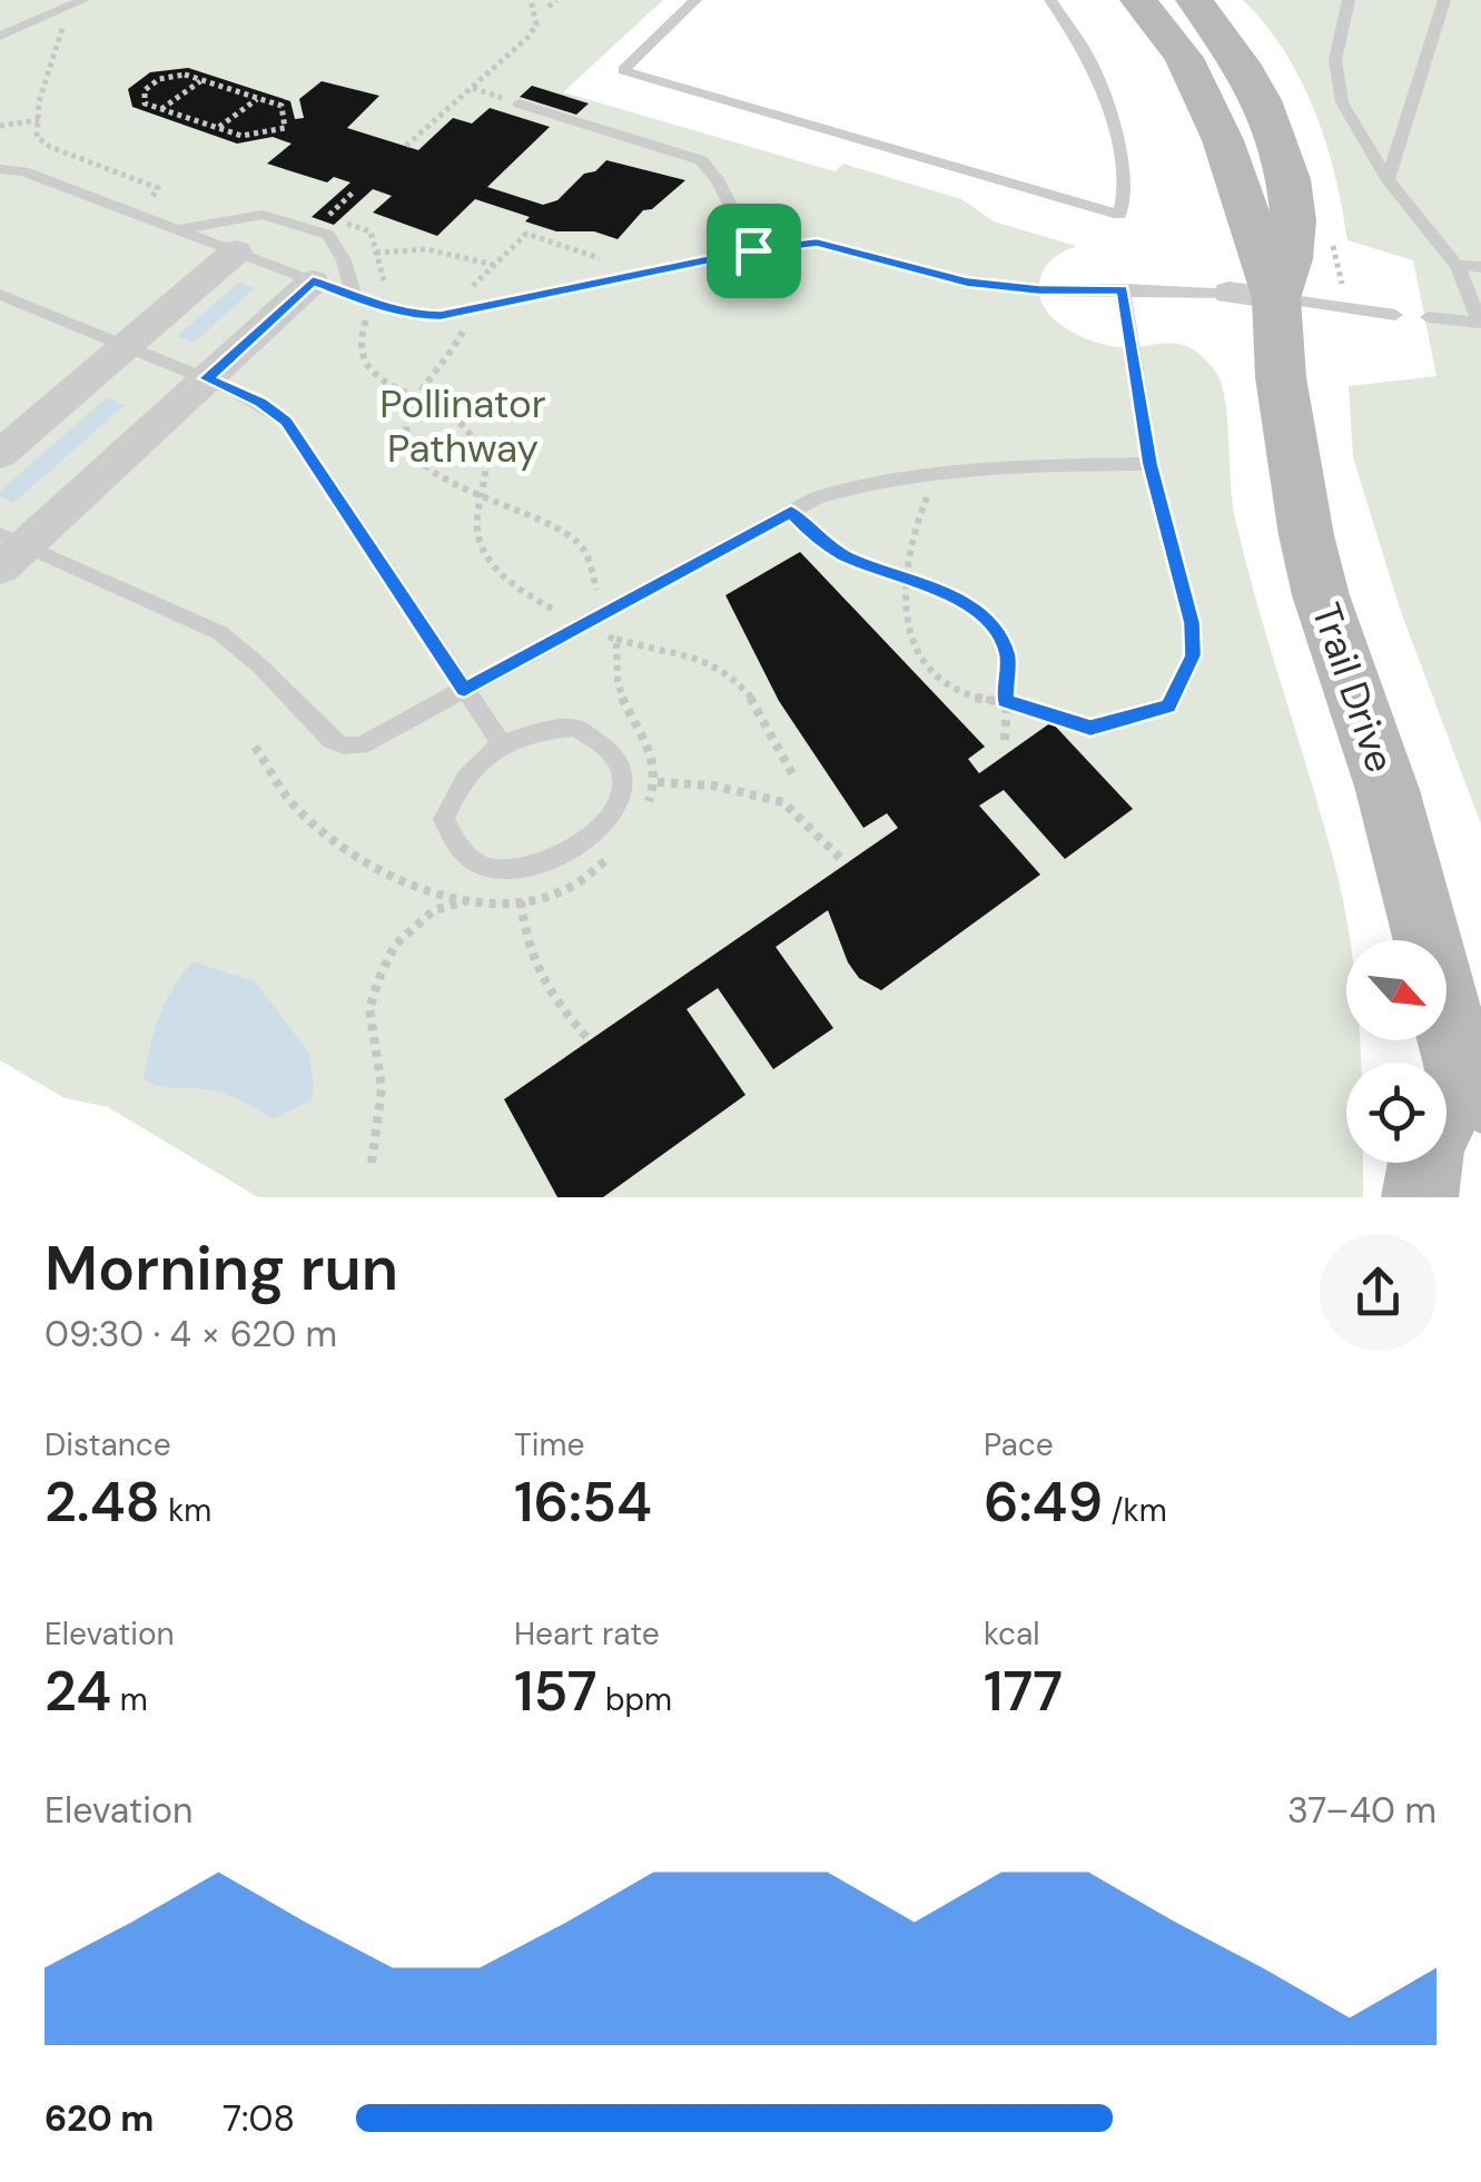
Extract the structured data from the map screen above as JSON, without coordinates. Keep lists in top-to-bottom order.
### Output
{
  "streets": {
    "street": ["Trail Drive"]
  },
  "parks": ["Pollinator Pathway"],
  "north": "bottom right",
  "page": {
    "heading": ["Morning run", "09:30 · 4 × 620 m"],
    "stats": [
      ["Distance", "2.48 km"],
      ["Time", "16:54"],
      ["Pace", "6:49 /km"],
      ["Elevation", "24 m"],
      ["Heart rate", "157 bpm"],
      ["kcal", "177"]
    ],
    "chart": ["Elevation", "37–40 m"],
    "list": [
      {
        "name": "620 m",
        "note": "7:08"
      }
    ]
  }
}
